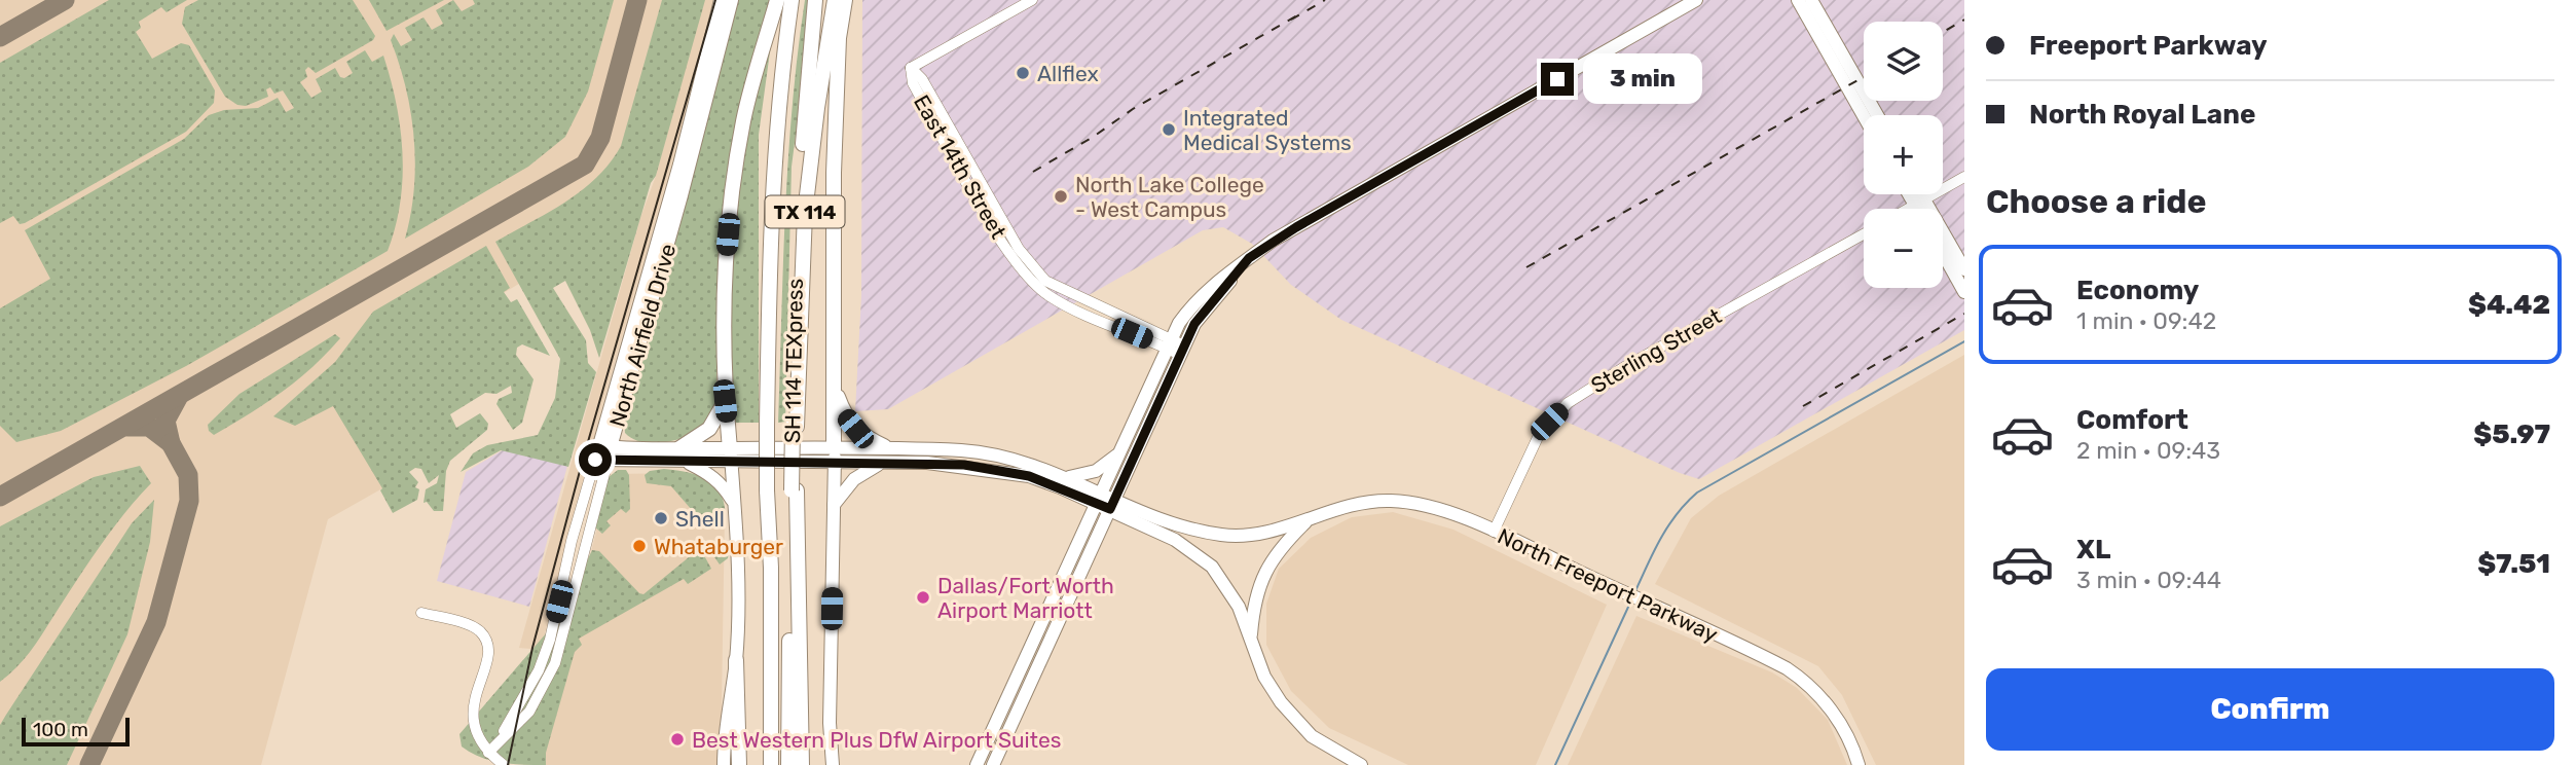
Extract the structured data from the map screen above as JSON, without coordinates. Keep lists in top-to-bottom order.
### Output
{
  "streets": {
    "highway": ["TX 114", "SH 114 TEXpress"],
    "main road": ["North Airfield Drive", "North Freeport Parkway"],
    "street": ["East 14th Street", "Sterling Street"]
  },
  "crossings": [
    ["TX 114", "SH 114 TEXpress"],
    ["Sterling Street", "North Freeport Parkway"]
  ],
  "places": [
    "Allflex",
    "Integrated Medical Systems",
    "North Lake College - West Campus",
    "Shell",
    "Whataburger",
    "Dallas/Fort Worth Airport Marriott",
    "Best Western Plus DfW Airport Suites"
  ],
  "scale_bar": "100 m",
  "page": {
    "banner": ["Freeport Parkway", "North Royal Lane"],
    "map_buttons": ["+", "−"],
    "bubble": "3 min",
    "heading": "Choose a ride",
    "list": [
      {
        "name": "Economy",
        "note": "1 min · 09:42",
        "value": "$4.42"
      },
      {
        "name": "Comfort",
        "note": "2 min · 09:43",
        "value": "$5.97"
      },
      {
        "name": "XL",
        "note": "3 min · 09:44",
        "value": "$7.51"
      }
    ],
    "buttons": "Confirm",
    "scale": "100 m"
  }
}
